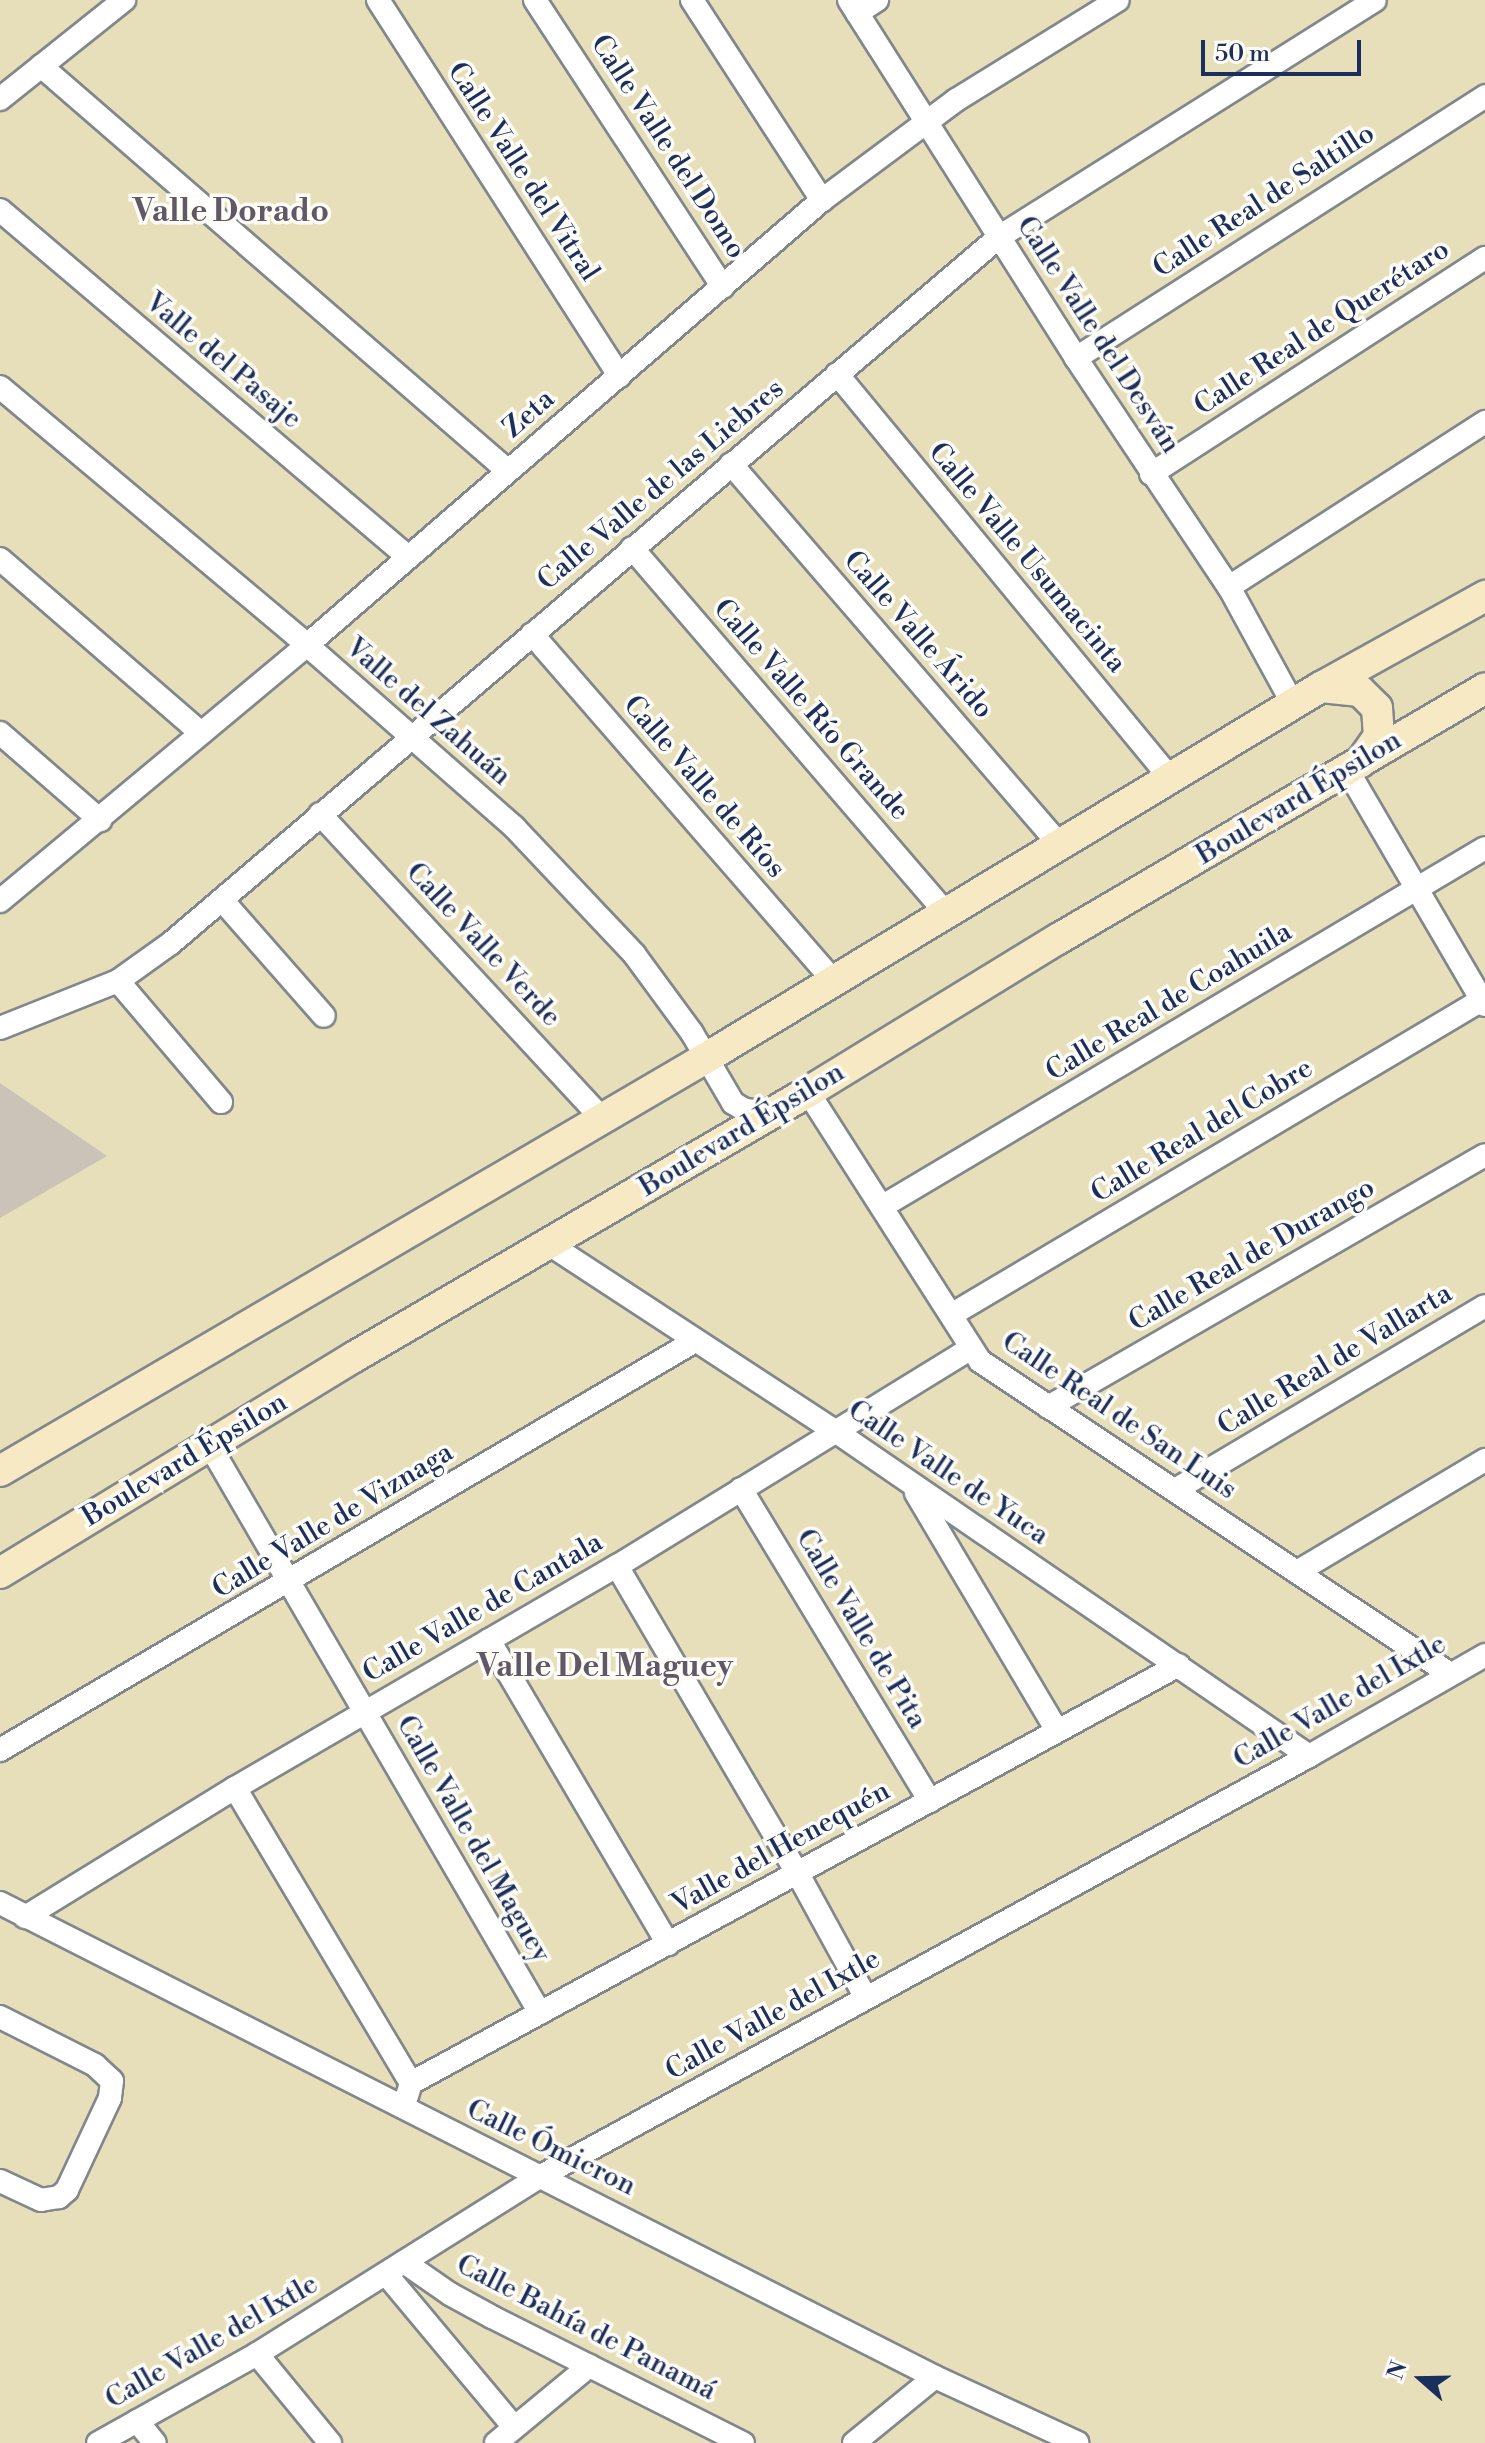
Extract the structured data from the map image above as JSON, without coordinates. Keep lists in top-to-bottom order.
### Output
{
  "streets": {
    "street": [
      "Calle Valle del Domo",
      "Calle Valle del Vitral",
      "Calle Real de Saltillo",
      "Calle Real de Querétaro",
      "Calle Valle del Desván",
      "Valle del Pasaje",
      "Zeta",
      "Calle Valle de las Liebres",
      "Calle Valle Usumacinta",
      "Calle Valle Árido",
      "Calle Valle Río Grande",
      "Valle del Zahuán",
      "Calle Valle de Ríos",
      "Boulevard Épsilon",
      "Calle Valle Verde",
      "Calle Real de Coahuila",
      "Calle Real del Cobre",
      "Calle Real de Durango",
      "Calle Real de Vallarta",
      "Calle Real de San Luis",
      "Calle Valle de Yuca",
      "Calle Valle de Viznaga",
      "Calle Valle de Cantala",
      "Calle Valle de Pita",
      "Calle Valle del Ixtle",
      "Calle Valle del Maguey",
      "Valle del Henequén",
      "Calle Ómicron",
      "Calle Bahía de Panamá"
    ]
  },
  "crossings": [
    ["Calle Valle del Domo", "Zeta"],
    ["Calle Valle del Vitral", "Zeta"],
    ["Calle Real de Saltillo", "Calle Valle del Desván"],
    ["Calle Real de Querétaro", "Calle Valle del Desván"],
    ["Calle Valle del Desván", "Zeta"],
    ["Calle Valle del Desván", "Calle Valle de las Liebres"],
    ["Valle del Pasaje", "Zeta"],
    ["Zeta", "Valle del Zahuán"],
    ["Calle Valle de las Liebres", "Calle Valle Usumacinta"],
    ["Calle Valle de las Liebres", "Calle Valle Árido"],
    ["Calle Valle de las Liebres", "Calle Valle Río Grande"],
    ["Calle Valle de las Liebres", "Valle del Zahuán"],
    ["Calle Valle de las Liebres", "Calle Valle de Ríos"],
    ["Calle Valle de las Liebres", "Calle Valle Verde"],
    ["Valle del Zahuán", "Boulevard Épsilon"],
    ["Boulevard Épsilon", "Calle Real de San Luis"],
    ["Boulevard Épsilon", "Calle Valle de Yuca"],
    ["Boulevard Épsilon", "Calle Valle del Maguey"],
    ["Calle Real de Coahuila", "Calle Real de San Luis"],
    ["Calle Real del Cobre", "Calle Real de San Luis"],
    ["Calle Real de Durango", "Calle Real de San Luis"],
    ["Calle Real de Vallarta", "Calle Real de San Luis"],
    ["Calle Real de San Luis", "Calle Valle de Cantala"],
    ["Calle Real de San Luis", "Calle Valle del Ixtle"],
    ["Calle Valle de Yuca", "Calle Valle de Viznaga"],
    ["Calle Valle de Yuca", "Calle Valle de Cantala"],
    ["Calle Valle de Yuca", "Calle Valle del Ixtle"],
    ["Calle Valle de Yuca", "Valle del Henequén"],
    ["Calle Valle de Viznaga", "Calle Valle del Maguey"],
    ["Calle Valle de Cantala", "Calle Valle de Pita"],
    ["Calle Valle de Cantala", "Calle Valle del Maguey"],
    ["Calle Valle de Cantala", "Calle Ómicron"],
    ["Calle Valle de Pita", "Valle del Henequén"],
    ["Calle Valle del Ixtle", "Calle Ómicron"],
    ["Calle Valle del Ixtle", "Calle Bahía de Panamá"],
    ["Calle Valle del Maguey", "Valle del Henequén"]
  ],
  "districts": ["Valle Dorado", "Valle Del Maguey"],
  "scale_bar": "50 m",
  "north": "left"
}
